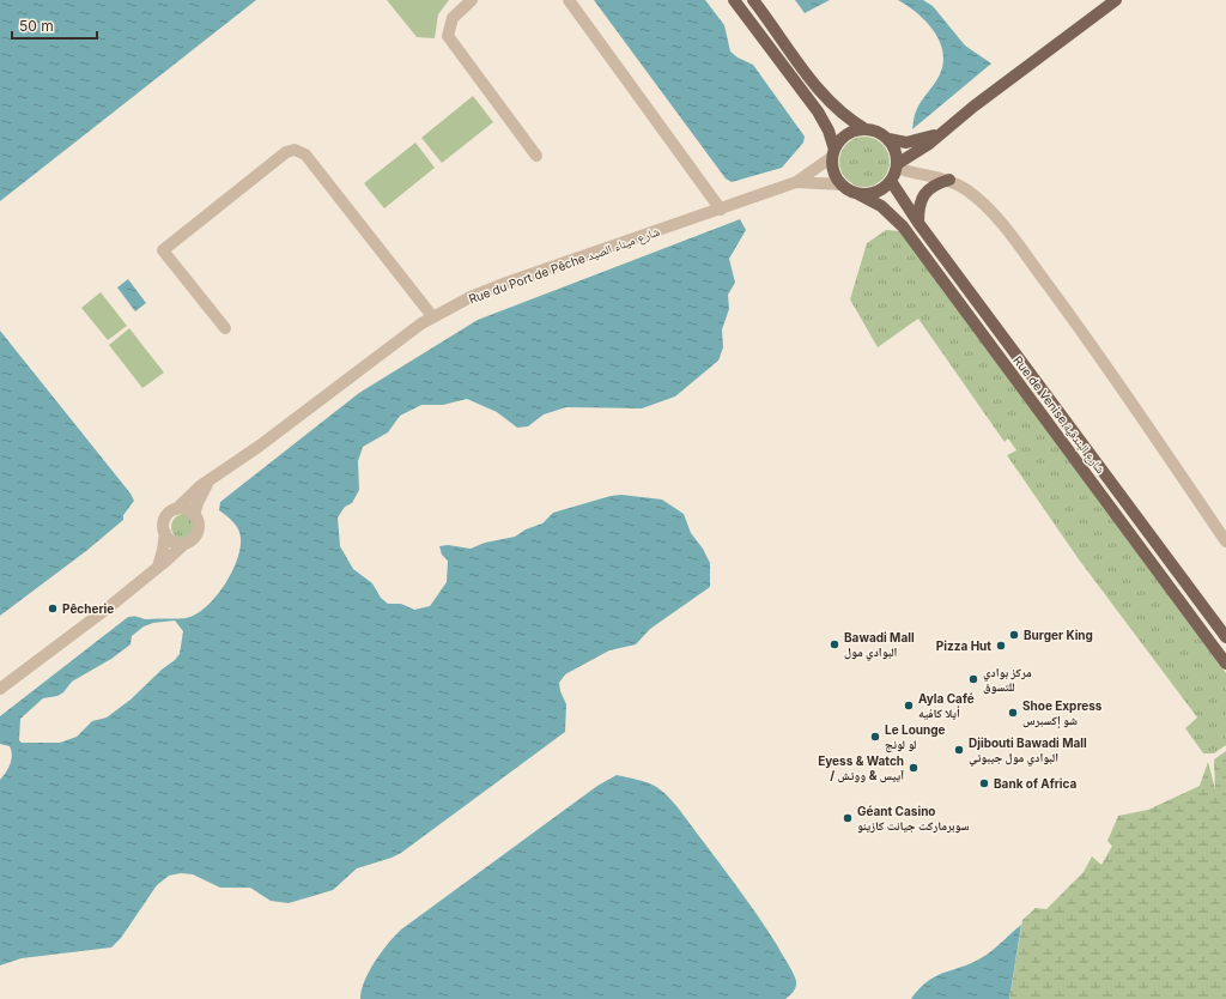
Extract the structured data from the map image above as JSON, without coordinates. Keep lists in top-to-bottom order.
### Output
{
  "streets": {
    "main road": ["Rue de Venise شارع البندقية"],
    "street": ["Rue du Port de Pêche شارع ميناء الصيد"]
  },
  "crossings": [
    ["Rue du Port de Pêche شارع ميناء الصيد", "Rue de Venise شارع البندقية"]
  ],
  "places": [
    "Pêcherie",
    "Burger King",
    "Bawadi Mall البوادي مول",
    "Pizza Hut",
    "مركز بوادي للتسوق",
    "Ayla Café أيلا كافيه",
    "Shoe Express شو إكسبرس",
    "Le Lounge لو لونج",
    "Djibouti Bawadi Mall البوادي مول جيبوتي",
    "Eyess & Watch / آييس & ووتش",
    "Bank of Africa",
    "Géant Casino سوبرماركت جيانت كازينو"
  ],
  "scale_bar": "50 m"
}
